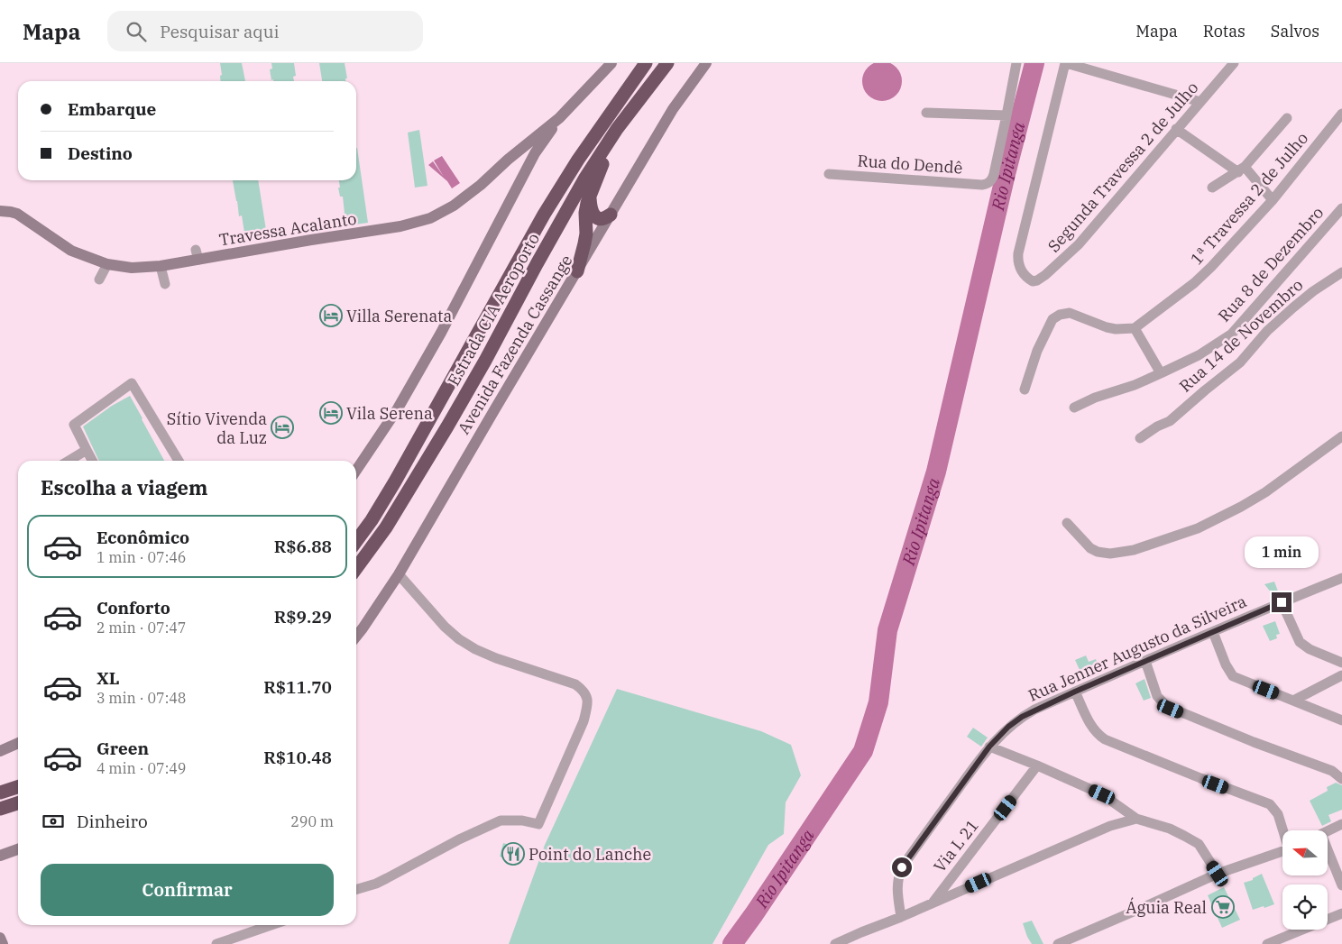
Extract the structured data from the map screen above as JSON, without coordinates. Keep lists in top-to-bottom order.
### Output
{
  "streets": {
    "highway": ["Estrada CIA Aeroporto"],
    "main road": ["Travessa Acalanto", "Avenida Fazenda Cassange"],
    "street": [
      "Rua do Dendê",
      "Segunda Travessa 2 de Julho",
      "1ª Travessa 2 de Julho",
      "Rua 8 de Dezembro",
      "Rua 14 de Novembro",
      "Rua Jenner Augusto da Silveira",
      "Via L 21"
    ]
  },
  "water": ["Rio Ipitanga"],
  "places": {
    "hotel": ["Villa Serenata", "Vila Serena", "Sítio Vivenda da Luz"],
    "restaurant": ["Point do Lanche"],
    "supermarket": ["Águia Real"]
  },
  "north": "left",
  "page": {
    "header": "Mapa",
    "search": "Pesquisar aqui",
    "nav": ["Mapa", "Rotas", "Salvos"],
    "banner": ["Embarque", "Destino"],
    "heading": "Escolha a viagem",
    "list": [
      {
        "name": "Econômico",
        "note": "1 min · 07:46",
        "value": "R$6.88"
      },
      {
        "name": "Conforto",
        "note": "2 min · 07:47",
        "value": "R$9.29"
      },
      {
        "name": "XL",
        "note": "3 min · 07:48",
        "value": "R$11.70"
      },
      {
        "name": "Green",
        "note": "4 min · 07:49",
        "value": "R$10.48"
      }
    ],
    "bubble": "1 min",
    "pay": ["Dinheiro", "290 m"],
    "buttons": "Confirmar"
  }
}
